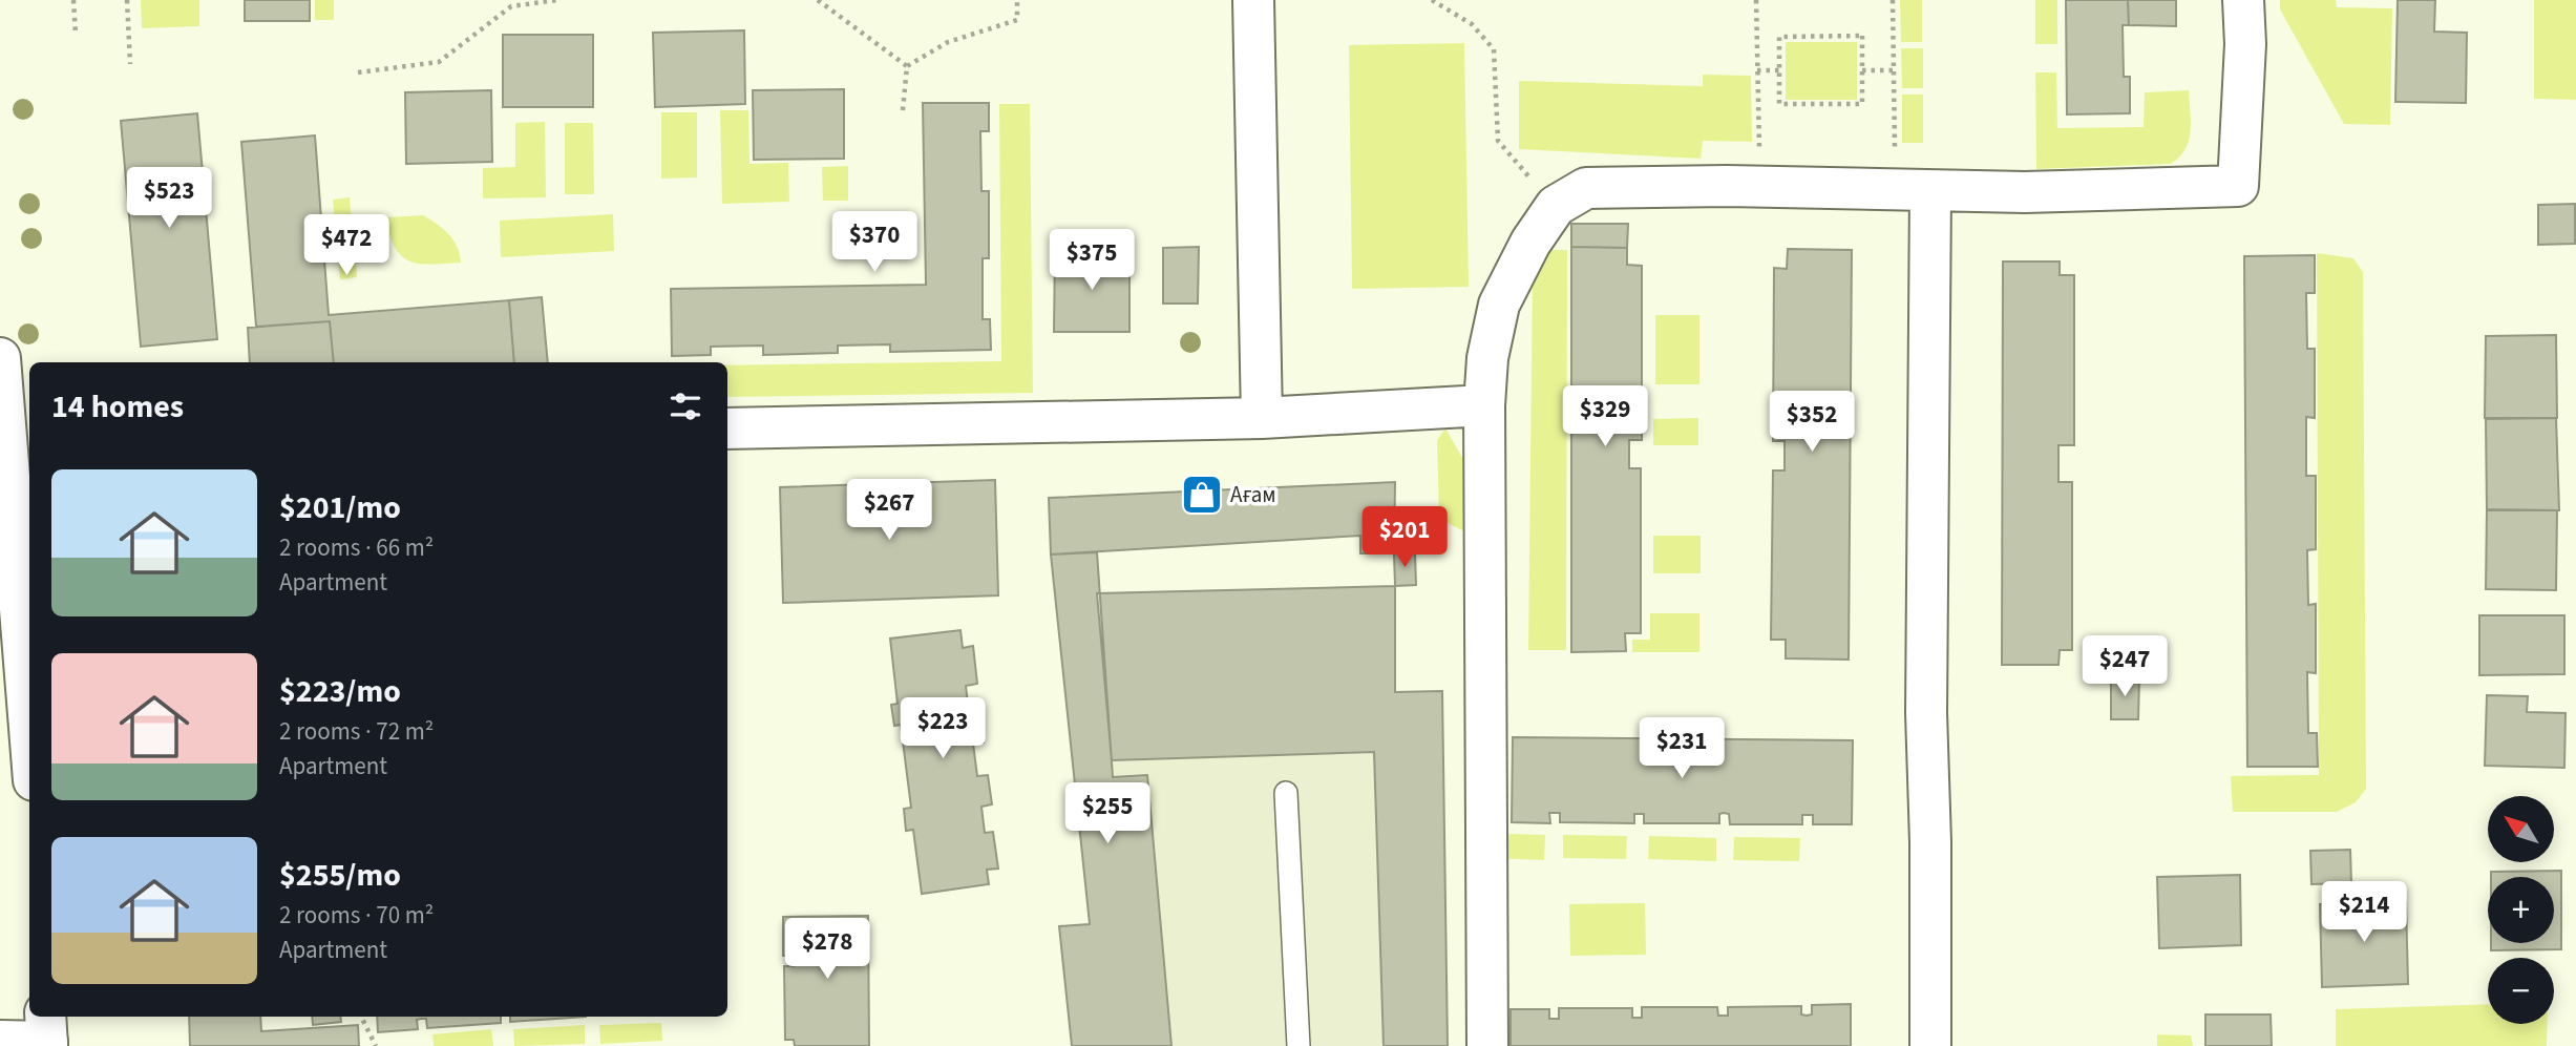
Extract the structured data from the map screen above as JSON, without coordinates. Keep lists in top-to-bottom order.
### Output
{
  "places": {
    "shop": ["Ағам"]
  },
  "north": "top left",
  "page": {
    "price": [
      "$523",
      "$370",
      "$472",
      "$375",
      "$329",
      "$352",
      "$267",
      "$201",
      "$247",
      "$223",
      "$231",
      "$255",
      "$214",
      "$278"
    ],
    "heading": "14 homes",
    "list": [
      {
        "name": "$201/mo",
        "note": "2 rooms · 66 m² · Apartment"
      },
      {
        "name": "$223/mo",
        "note": "2 rooms · 72 m² · Apartment"
      },
      {
        "name": "$255/mo",
        "note": "2 rooms · 70 m² · Apartment"
      }
    ],
    "map_buttons": ["+", "−"]
  }
}
